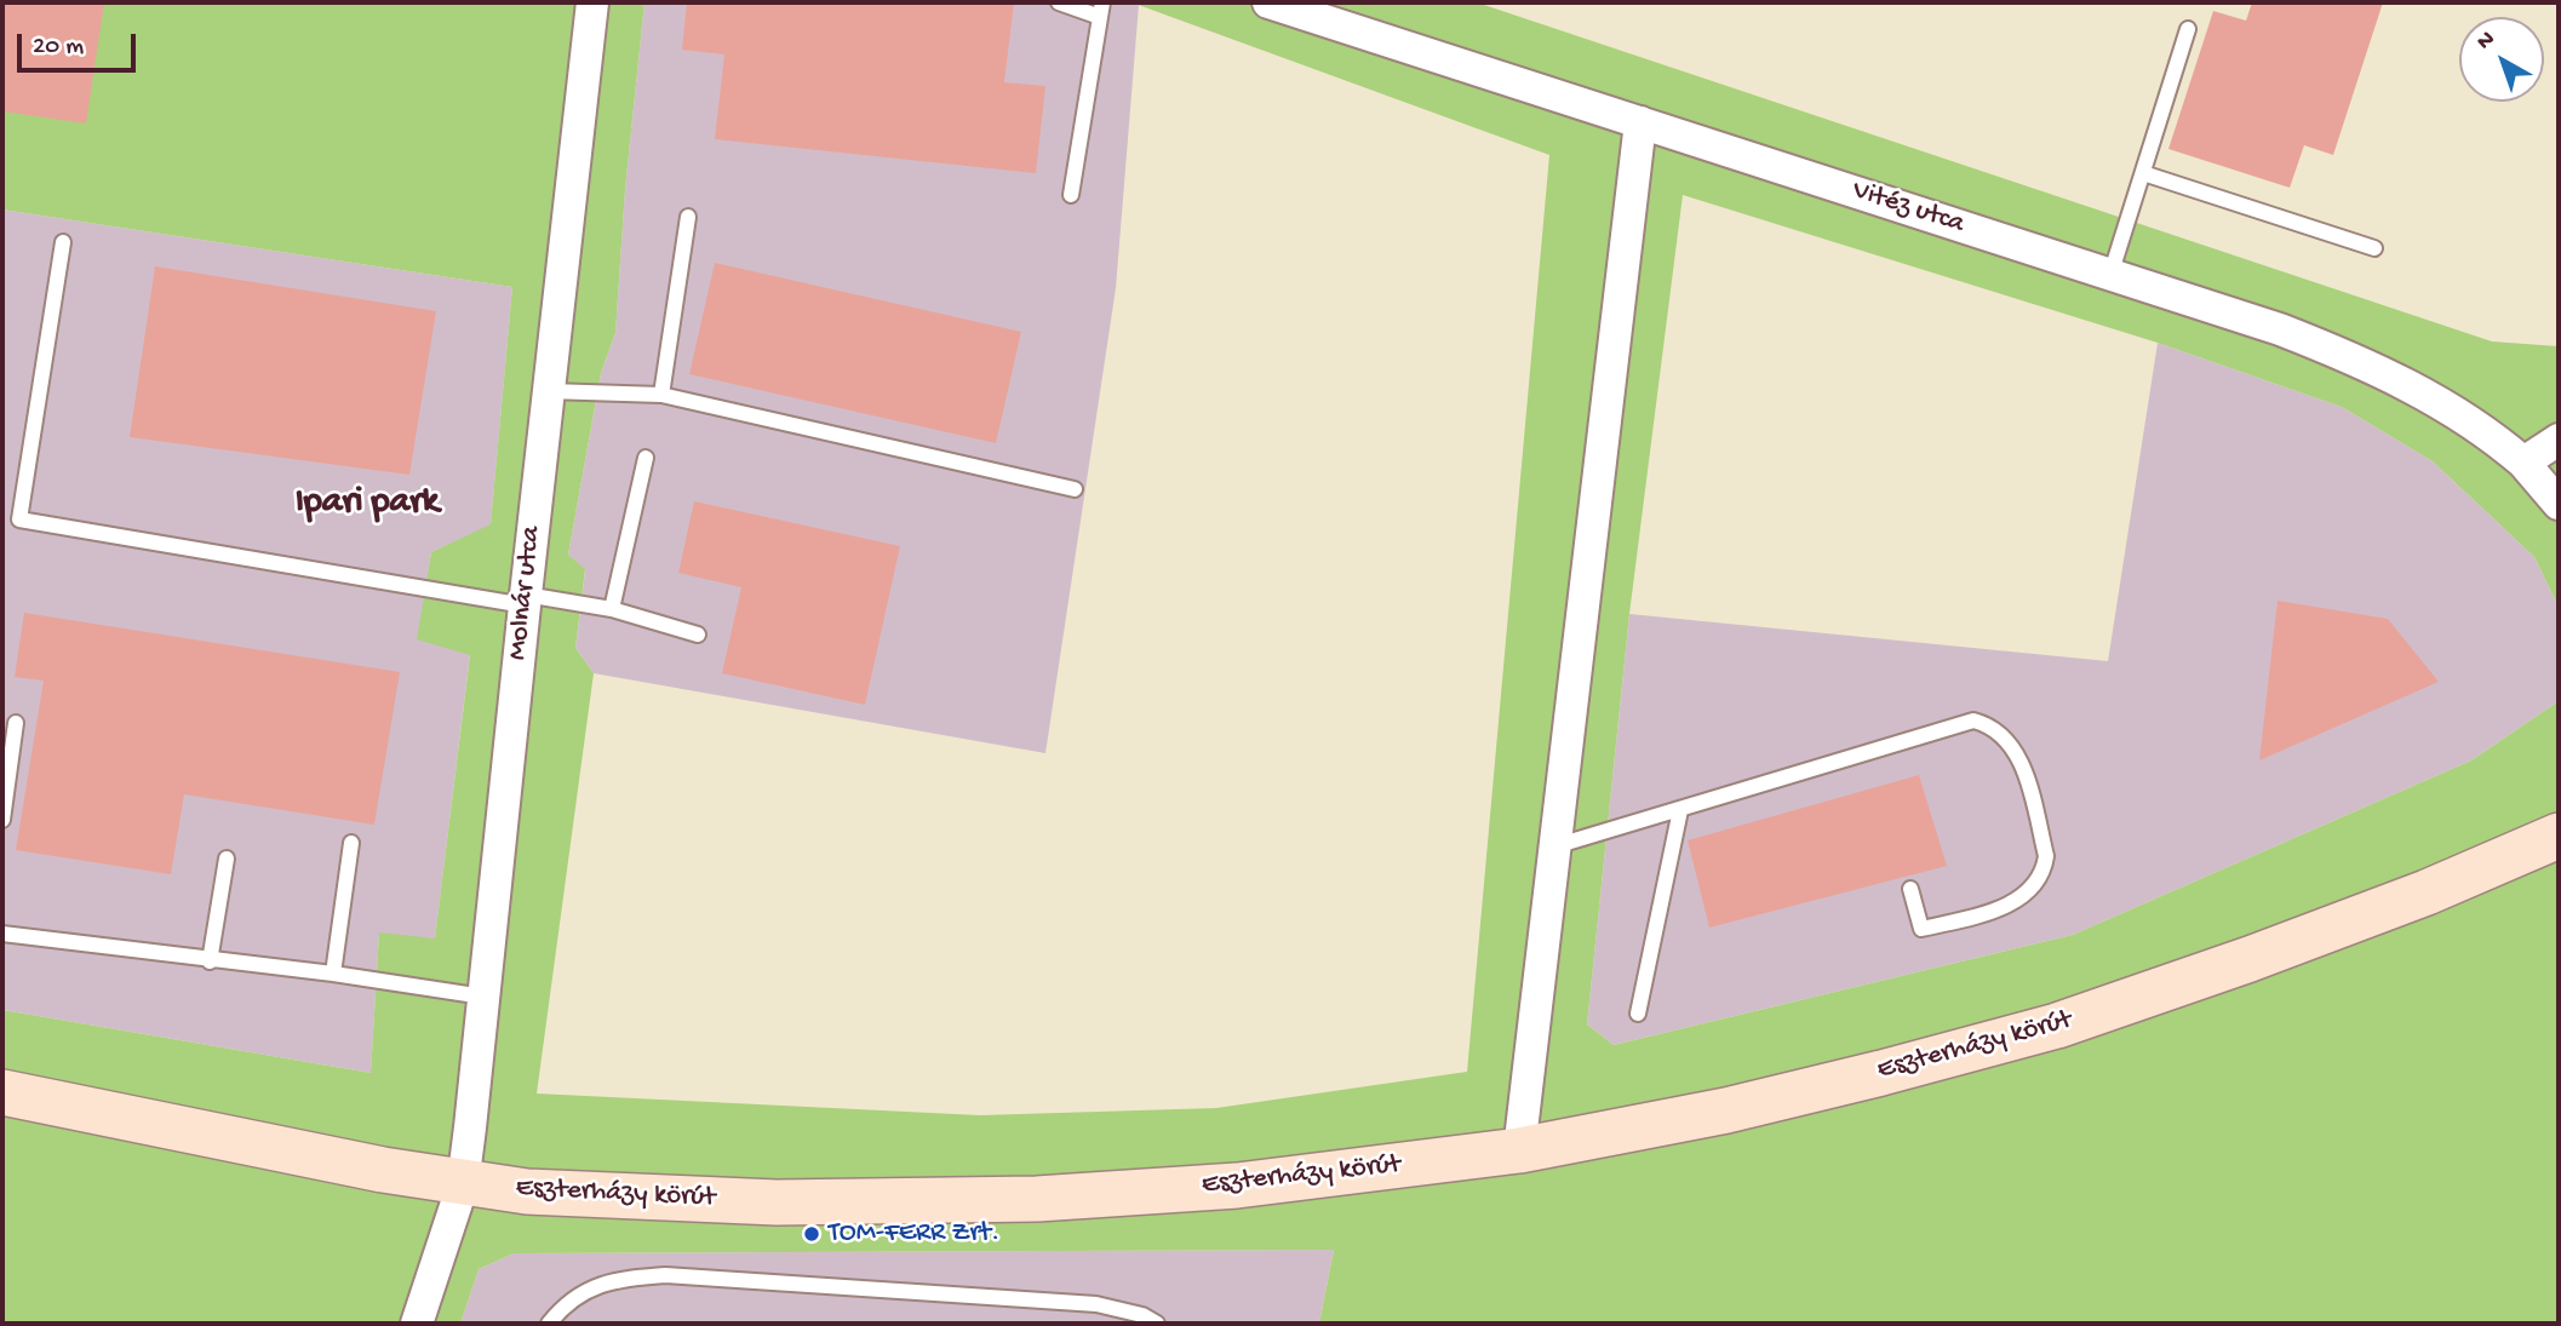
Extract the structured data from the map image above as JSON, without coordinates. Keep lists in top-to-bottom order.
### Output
{
  "streets": {
    "street": ["Vitéz utca", "Molnár utca", "Eszterházy körút"]
  },
  "crossings": [
    ["Molnár utca", "Eszterházy körút"]
  ],
  "districts": ["Ipari park"],
  "places": ["TOM-FERR Zrt."],
  "scale_bar": "20 m",
  "north": "top left"
}
